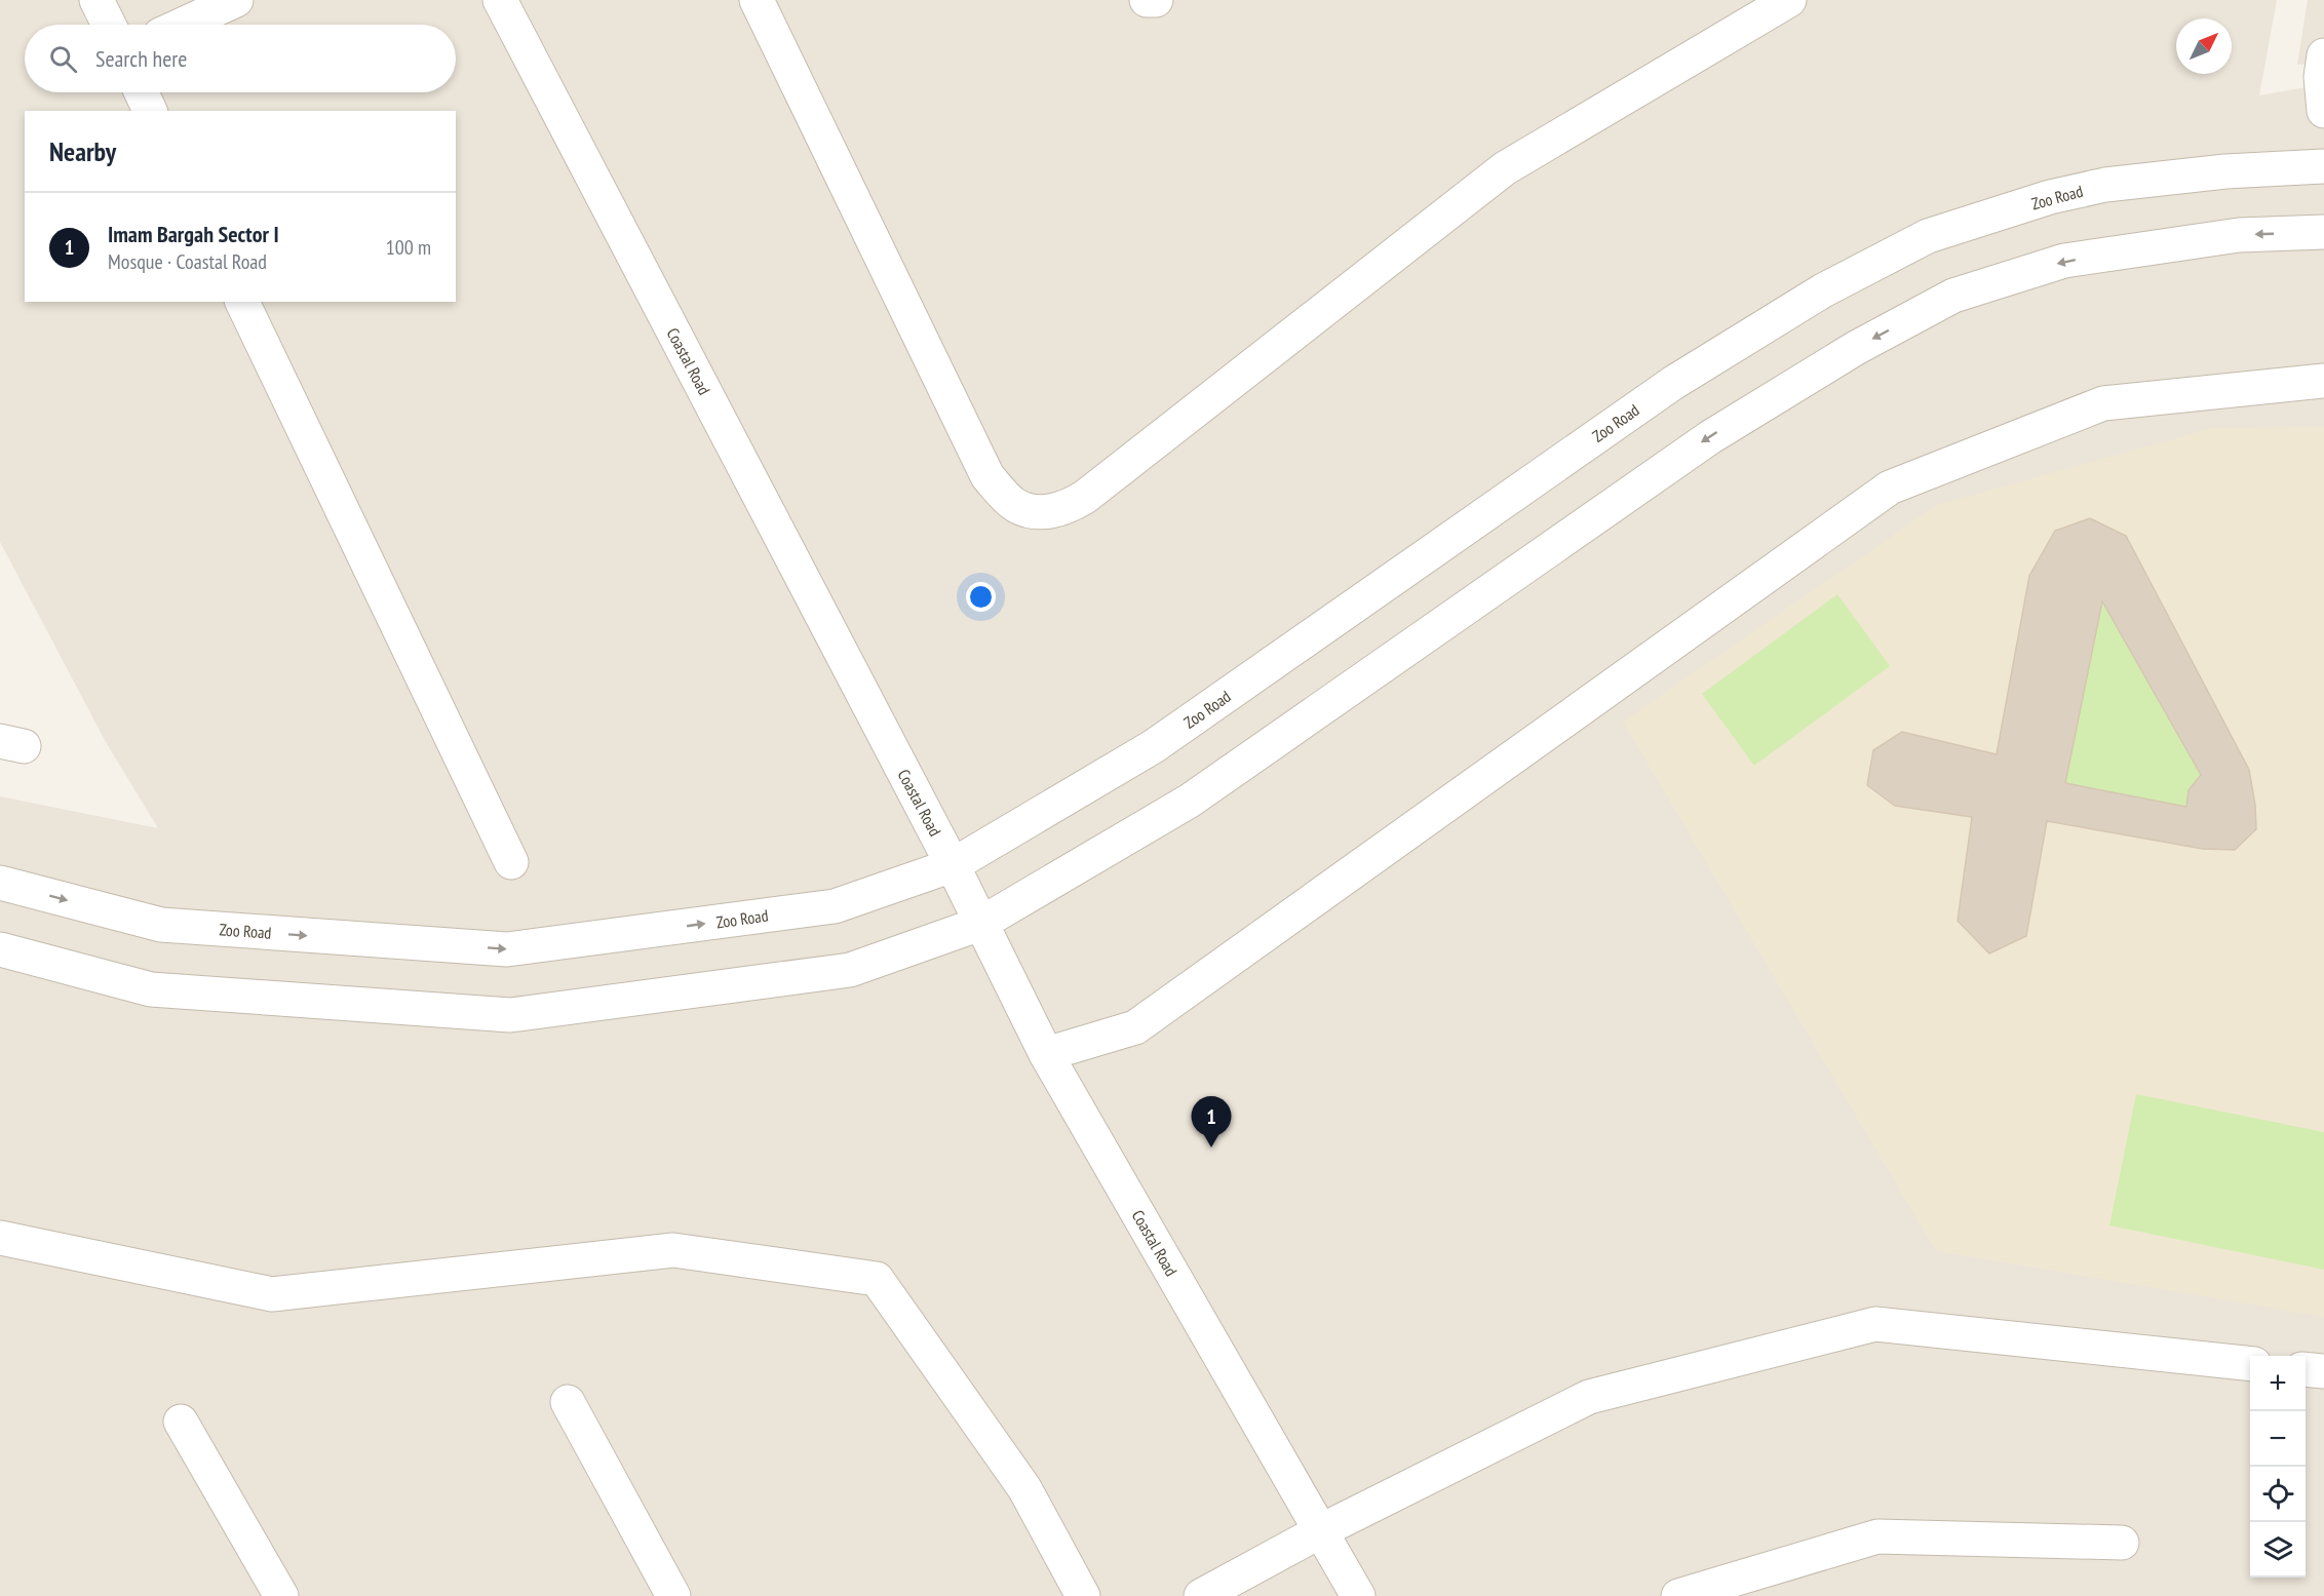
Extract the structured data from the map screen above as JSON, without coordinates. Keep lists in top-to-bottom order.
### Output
{
  "streets": {
    "street": ["Zoo Road", "Coastal Road"]
  },
  "crossings": [
    ["Zoo Road", "Coastal Road"]
  ],
  "north": "top right",
  "page": {
    "search": "Search here",
    "heading": "Nearby",
    "list": [
      {
        "mark": "1",
        "name": "Imam Bargah Sector I",
        "note": "Mosque · Coastal Road",
        "value": "100 m"
      }
    ],
    "pins": "1",
    "map_buttons": ["+", "−"]
  }
}
